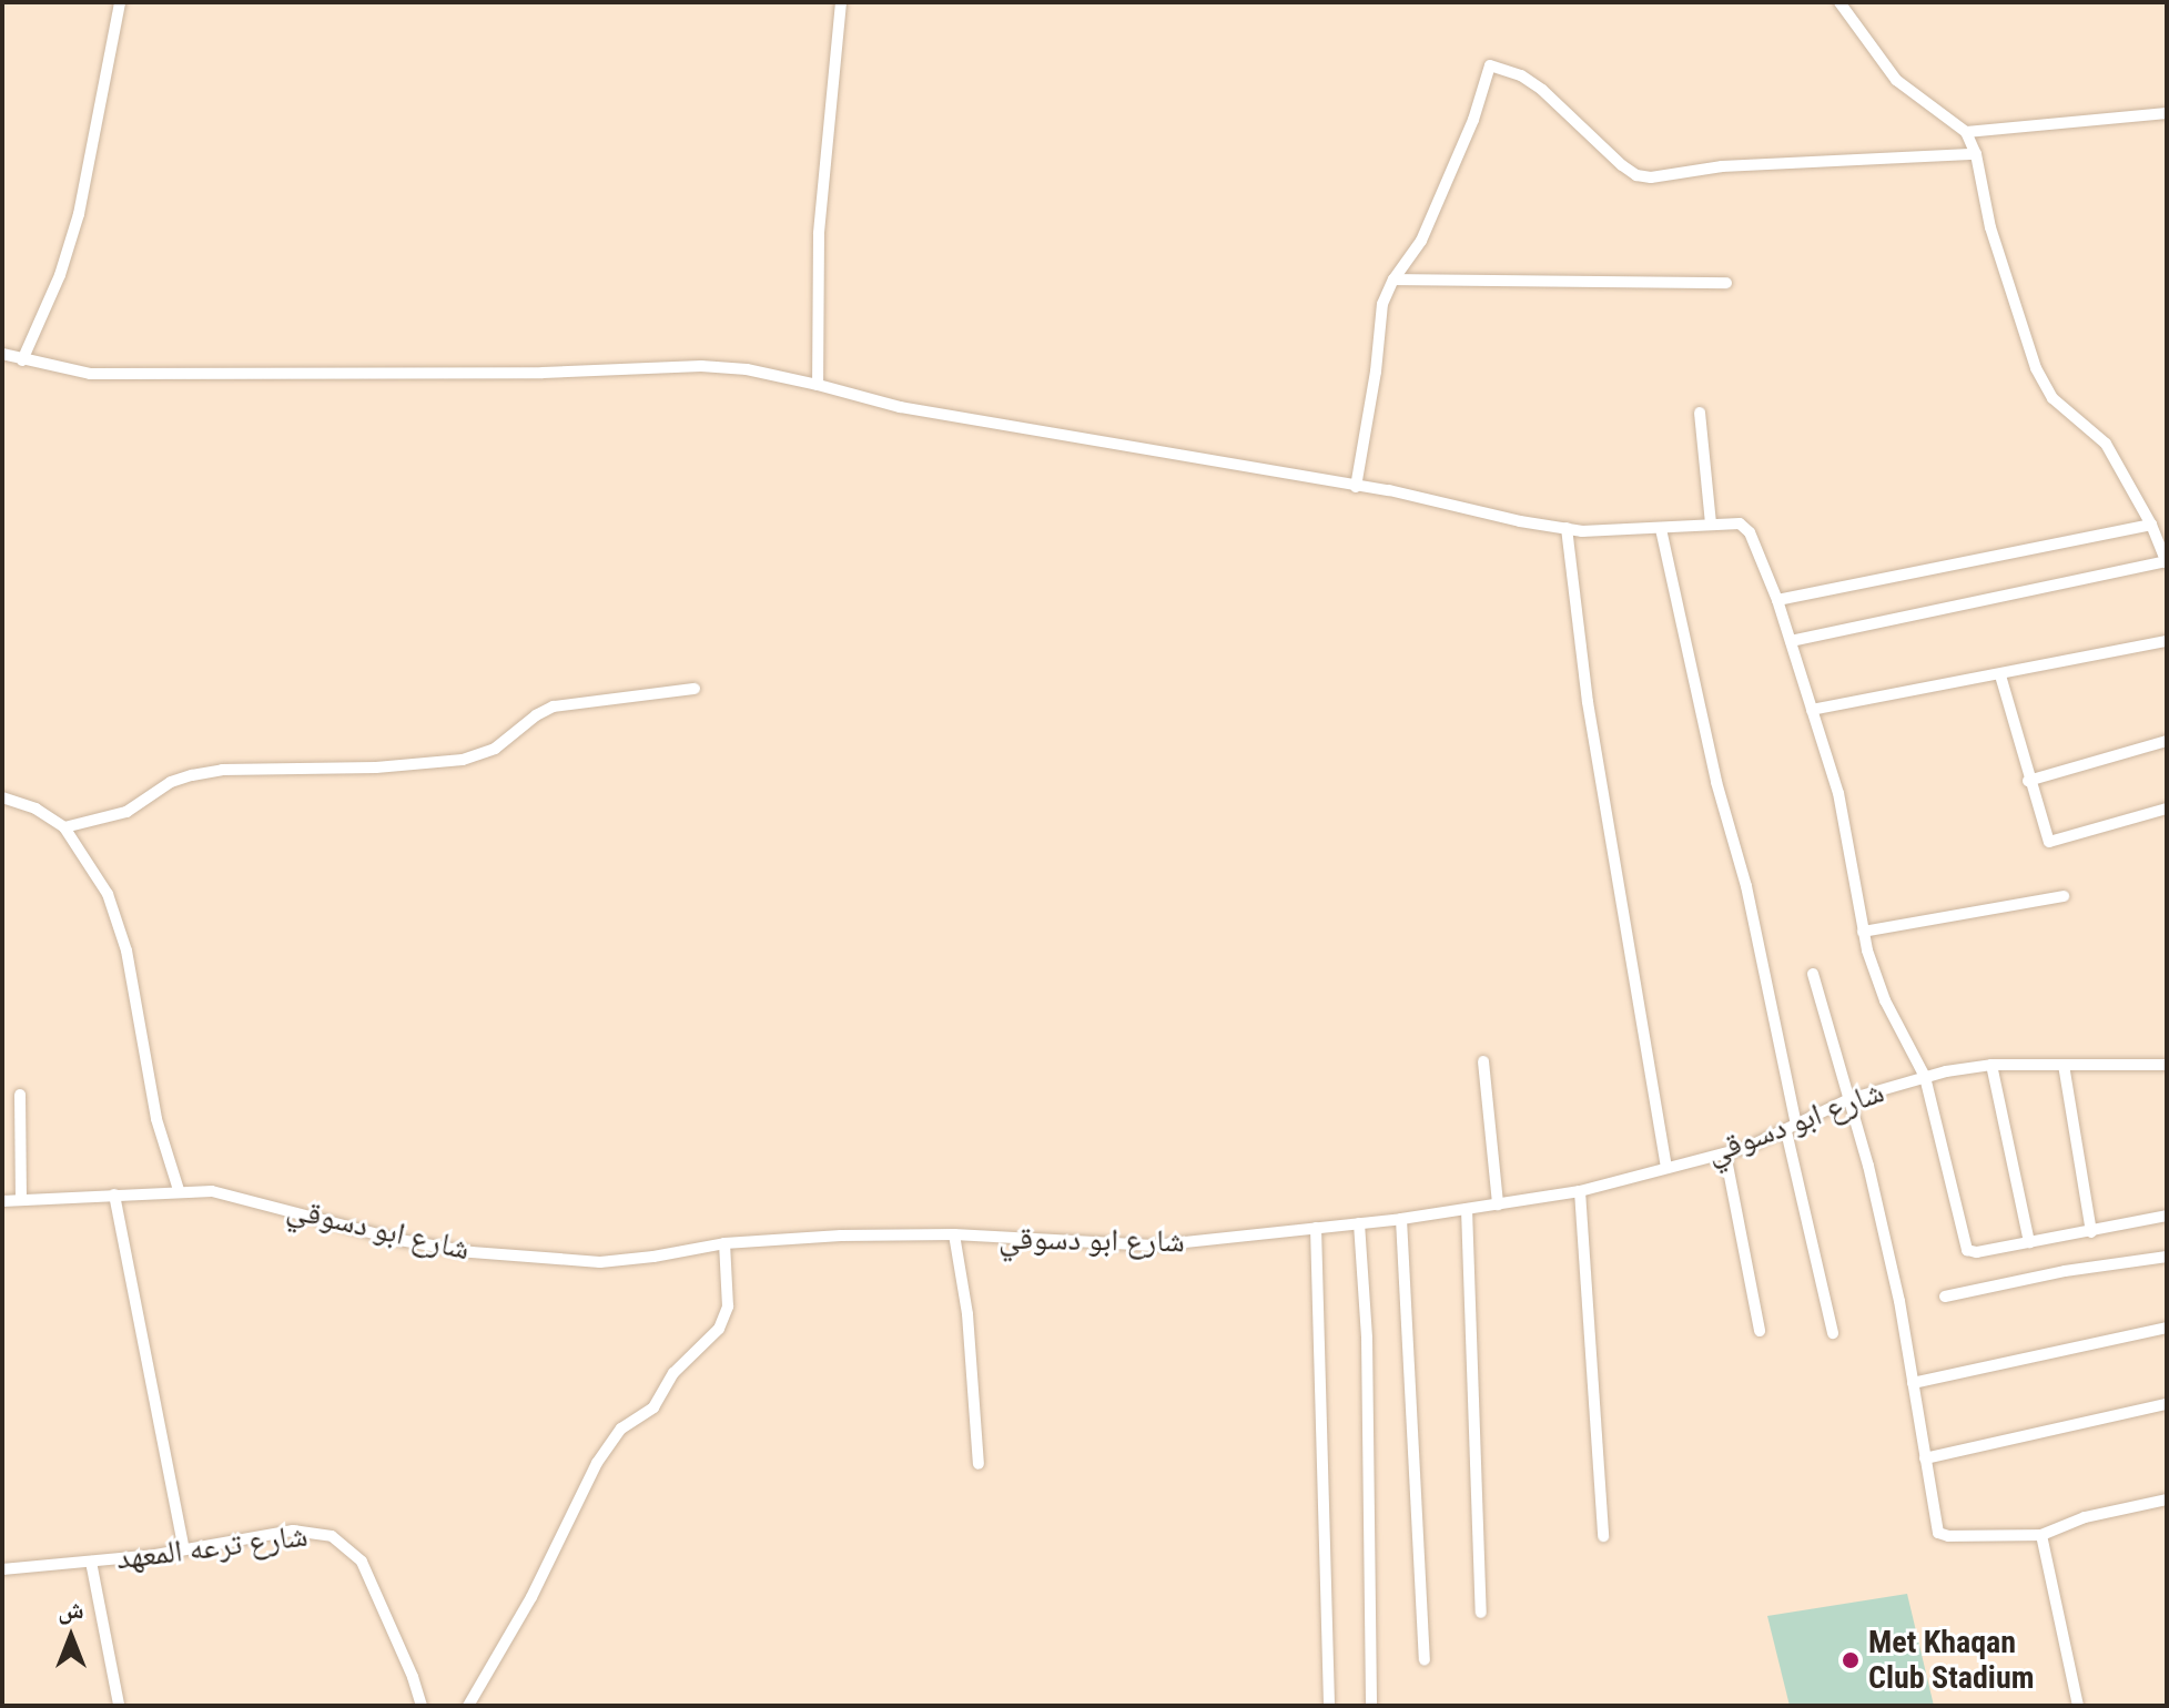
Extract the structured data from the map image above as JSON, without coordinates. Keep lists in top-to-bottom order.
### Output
{
  "streets": {
    "street": ["شارع ابو دسوقي", "شارع ترعه المعهد"]
  },
  "places": ["Met Khaqan Club Stadium"],
  "north": "top"
}
